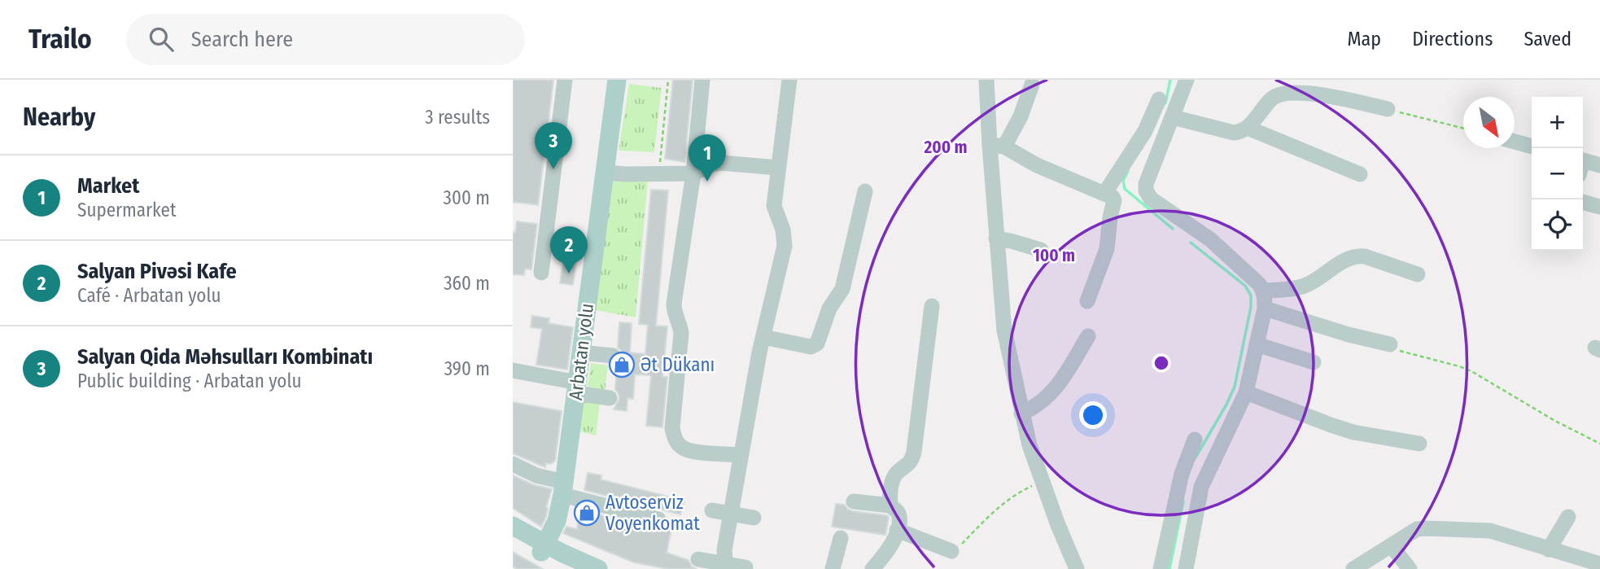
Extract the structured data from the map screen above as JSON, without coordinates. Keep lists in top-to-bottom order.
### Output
{
  "streets": {
    "main road": ["Arbatan yolu"]
  },
  "places": {
    "shop": ["Ət Dükanı", "Avtoserviz Voyenkomat"]
  },
  "north": "bottom right",
  "page": {
    "header": "Trailo",
    "search": "Search here",
    "nav": ["Map", "Directions", "Saved"],
    "heading": ["Nearby", "3 results"],
    "map_buttons": ["+", "−"],
    "pins": ["3", "1", "2"],
    "list": [
      {
        "mark": "1",
        "name": "Market",
        "note": "Supermarket",
        "value": "300 m"
      },
      {
        "mark": "2",
        "name": "Salyan Pivəsi Kafe",
        "note": "Café · Arbatan yolu",
        "value": "360 m"
      },
      {
        "mark": "3",
        "name": "Salyan Qida Məhsulları Kombinatı",
        "note": "Public building · Arbatan yolu",
        "value": "390 m"
      }
    ]
  },
  "rings": ["200 m", "100 m"]
}
